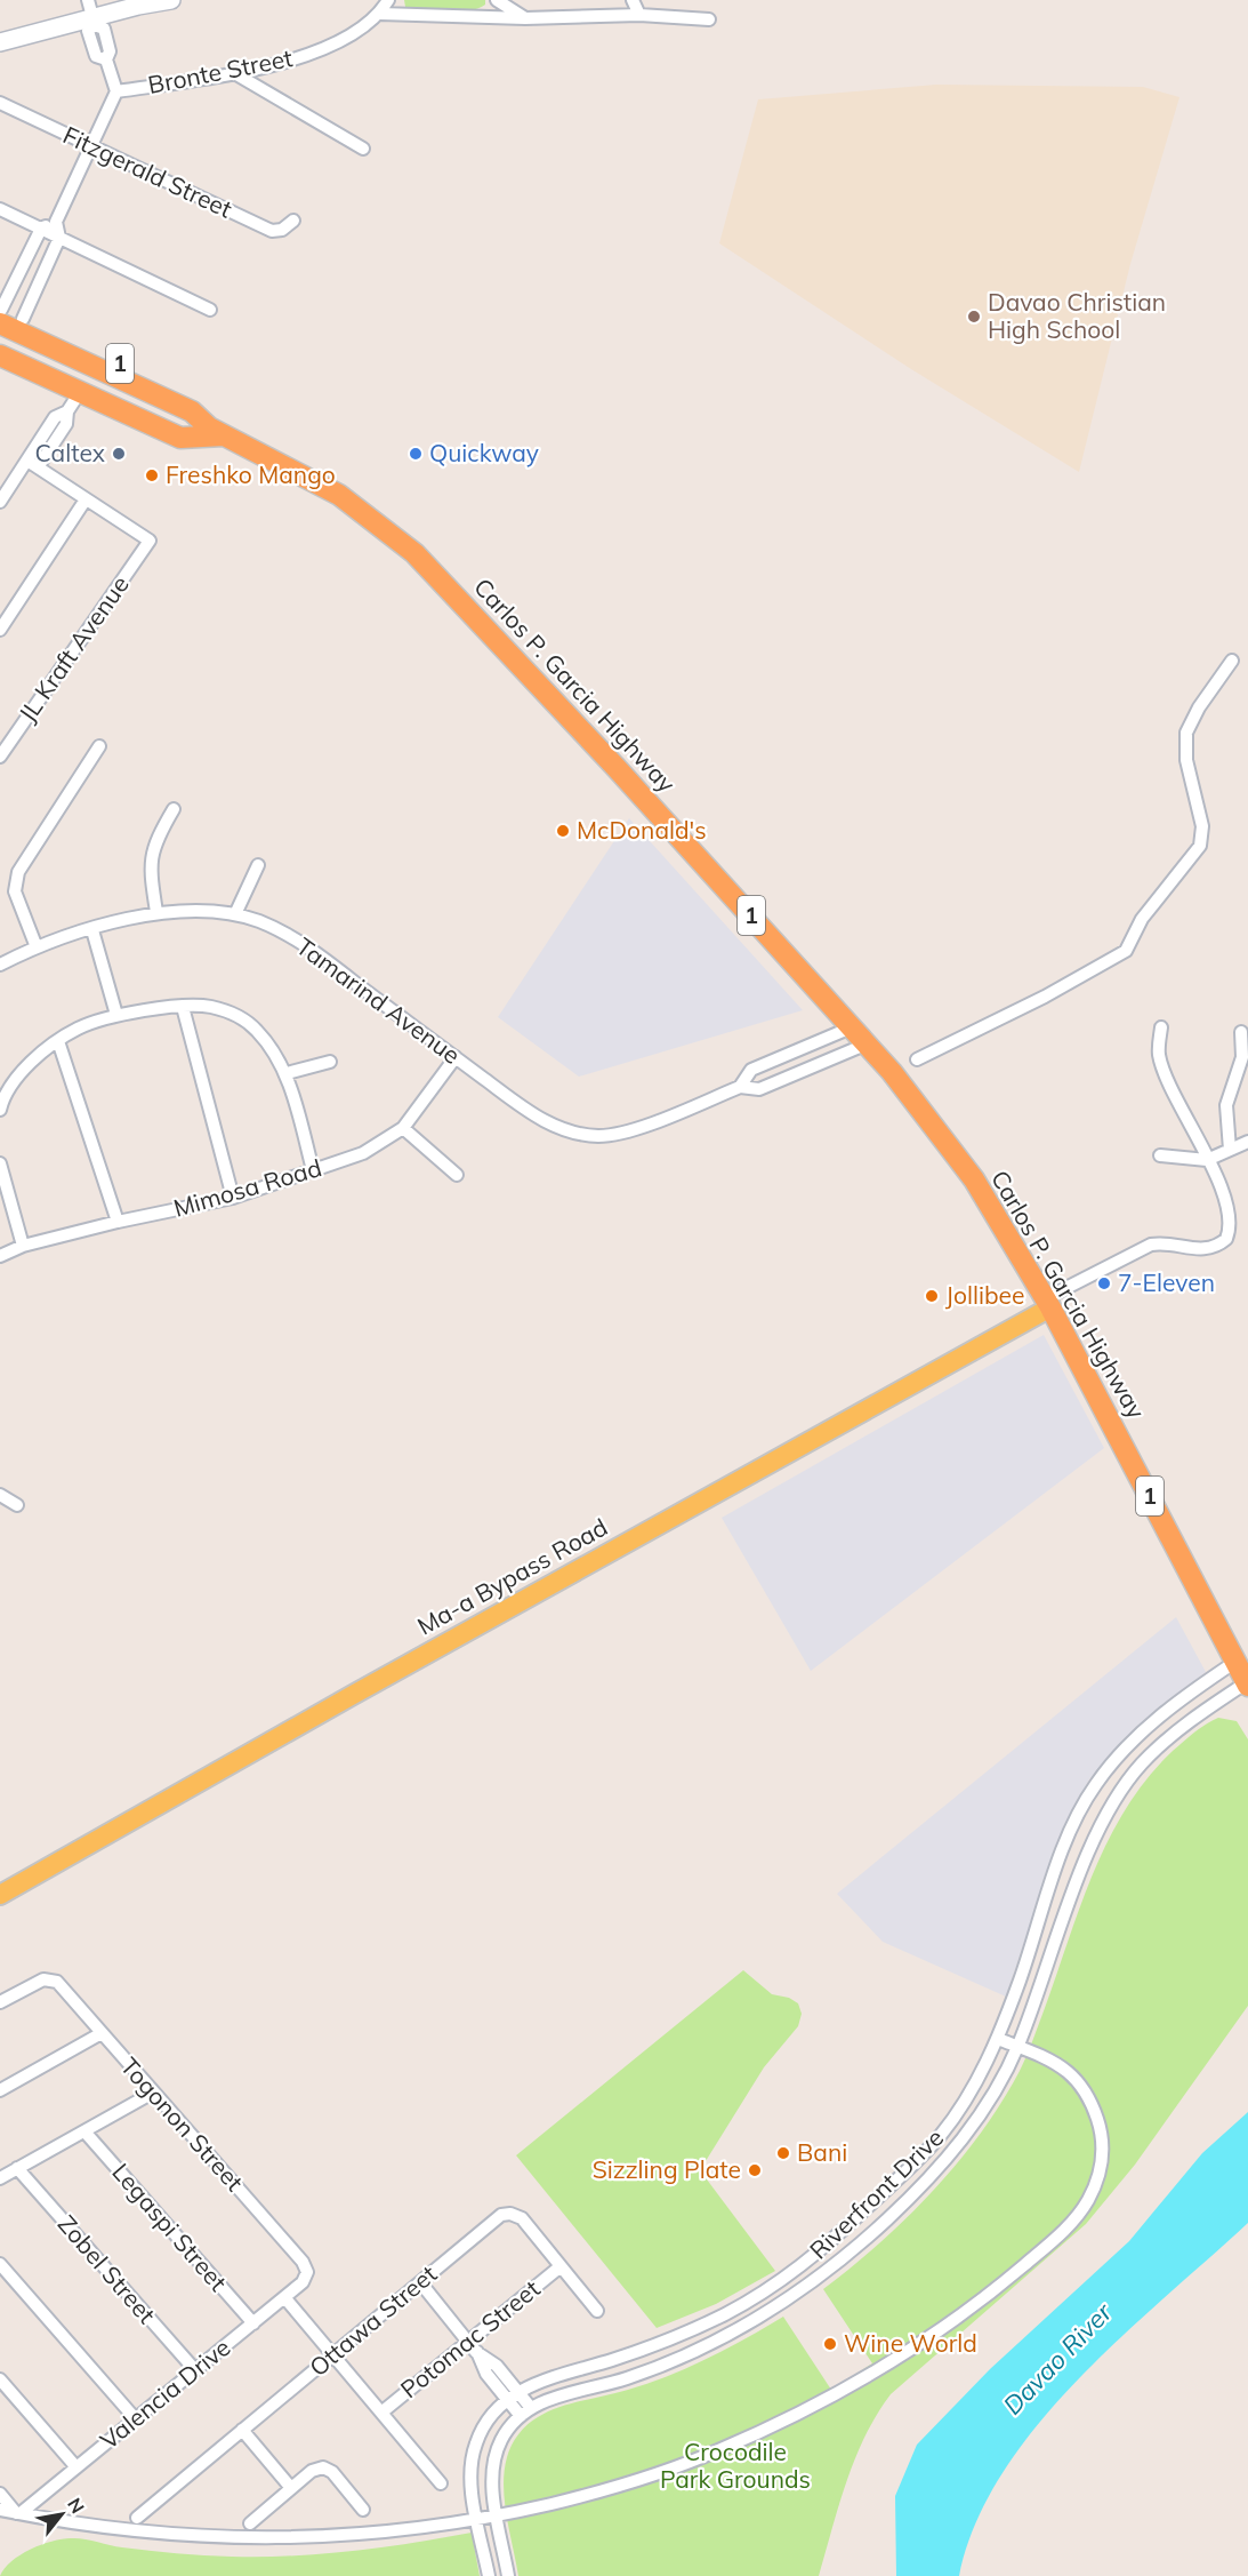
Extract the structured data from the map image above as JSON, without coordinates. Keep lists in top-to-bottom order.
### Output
{
  "streets": {
    "highway": ["1", "Carlos P. Garcia Highway"],
    "main road": ["Ma-a Bypass Road"],
    "street": [
      "Bronte Street",
      "Fitzgerald Street",
      "JL Kraft Avenue",
      "Tamarind Avenue",
      "Mimosa Road",
      "Togonon Street",
      "Riverfront Drive",
      "Legaspi Street",
      "Zobel Street",
      "Ottawa Street",
      "Potomac Street",
      "Valencia Drive"
    ]
  },
  "crossings": [
    ["1", "Carlos P. Garcia Highway"],
    ["Carlos P. Garcia Highway", "Tamarind Avenue"],
    ["Carlos P. Garcia Highway", "Ma-a Bypass Road"],
    ["Carlos P. Garcia Highway", "Riverfront Drive"],
    ["Tamarind Avenue", "Mimosa Road"],
    ["Togonon Street", "Valencia Drive"],
    ["Legaspi Street", "Valencia Drive"],
    ["Zobel Street", "Valencia Drive"],
    ["Ottawa Street", "Potomac Street"]
  ],
  "water": ["Davao River"],
  "parks": ["Crocodile Park Grounds"],
  "places": [
    "Davao Christian High School",
    "Caltex",
    "Quickway",
    "Freshko Mango",
    "McDonald's",
    "7-Eleven",
    "Jollibee",
    "Bani",
    "Sizzling Plate",
    "Wine World"
  ],
  "north": "top right"
}
